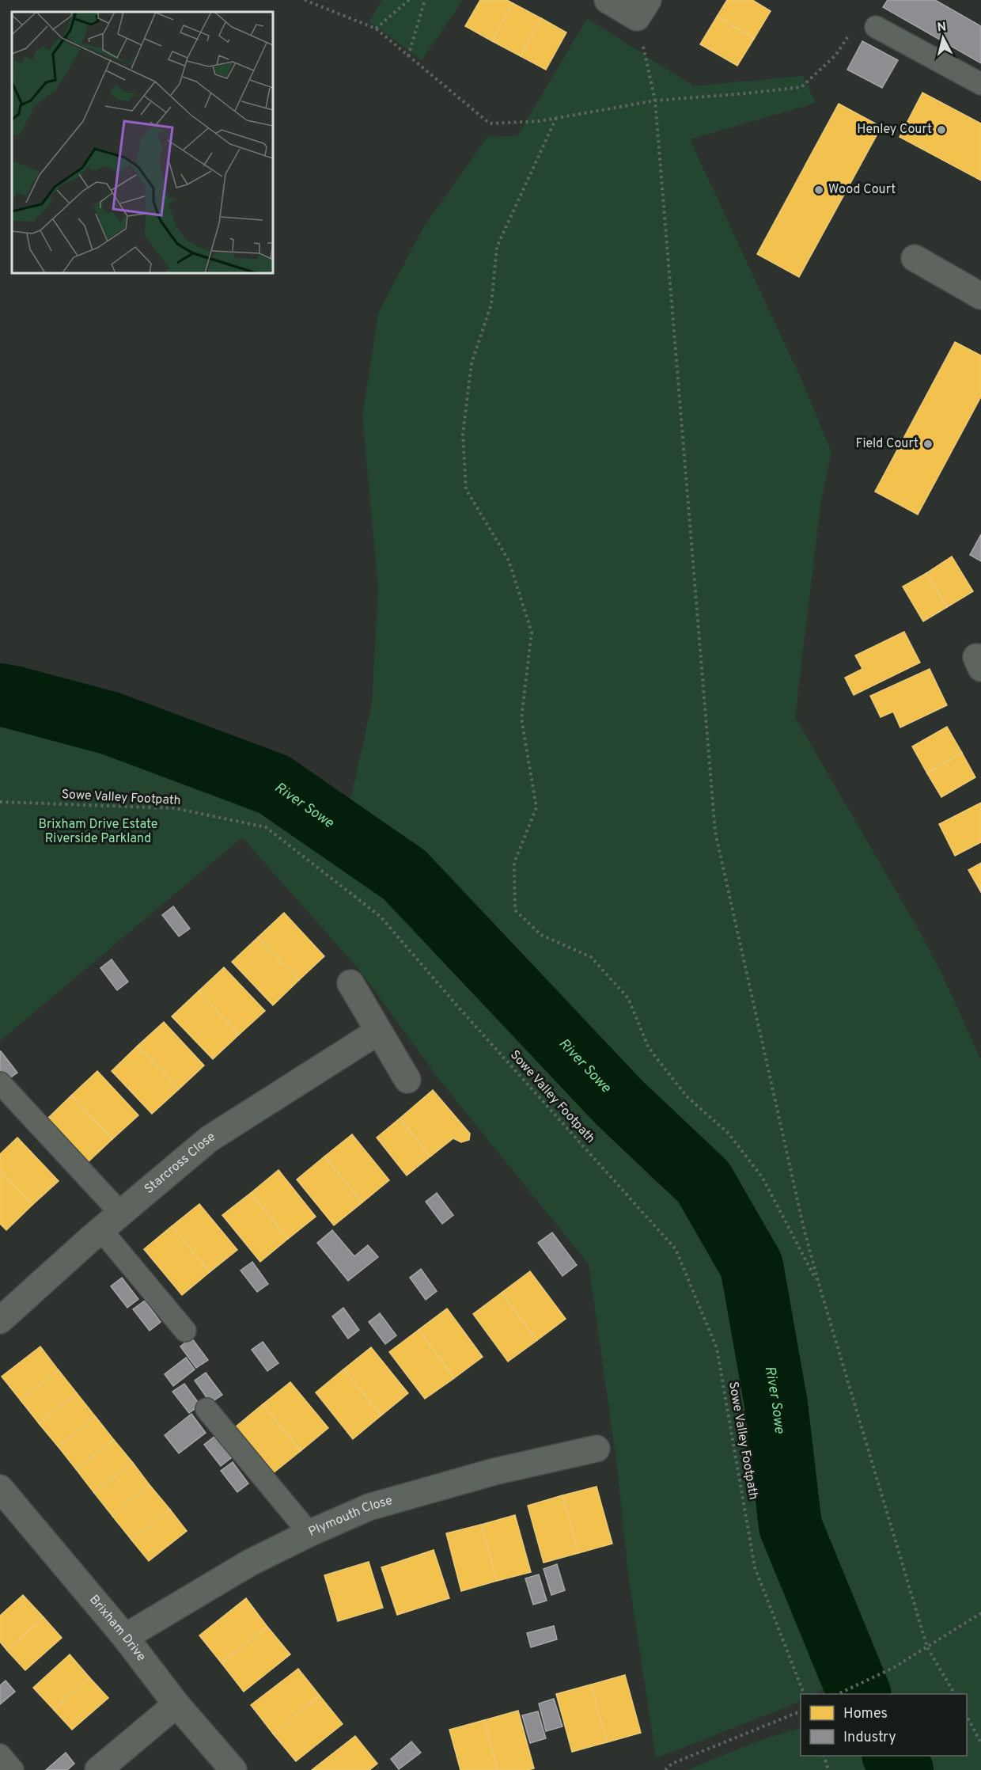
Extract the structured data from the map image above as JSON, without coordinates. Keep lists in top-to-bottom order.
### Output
{
  "streets": {
    "street": ["Starcross Close", "Plymouth Close", "Brixham Drive"],
    "path": ["Sowe Valley Footpath"]
  },
  "crossings": [
    ["Plymouth Close", "Brixham Drive"]
  ],
  "water": ["River Sowe"],
  "parks": ["Brixham Drive Estate Riverside Parkland"],
  "places": ["Henley Court", "Wood Court", "Field Court"],
  "legend": ["Homes", "Industry"],
  "north": "top"
}
